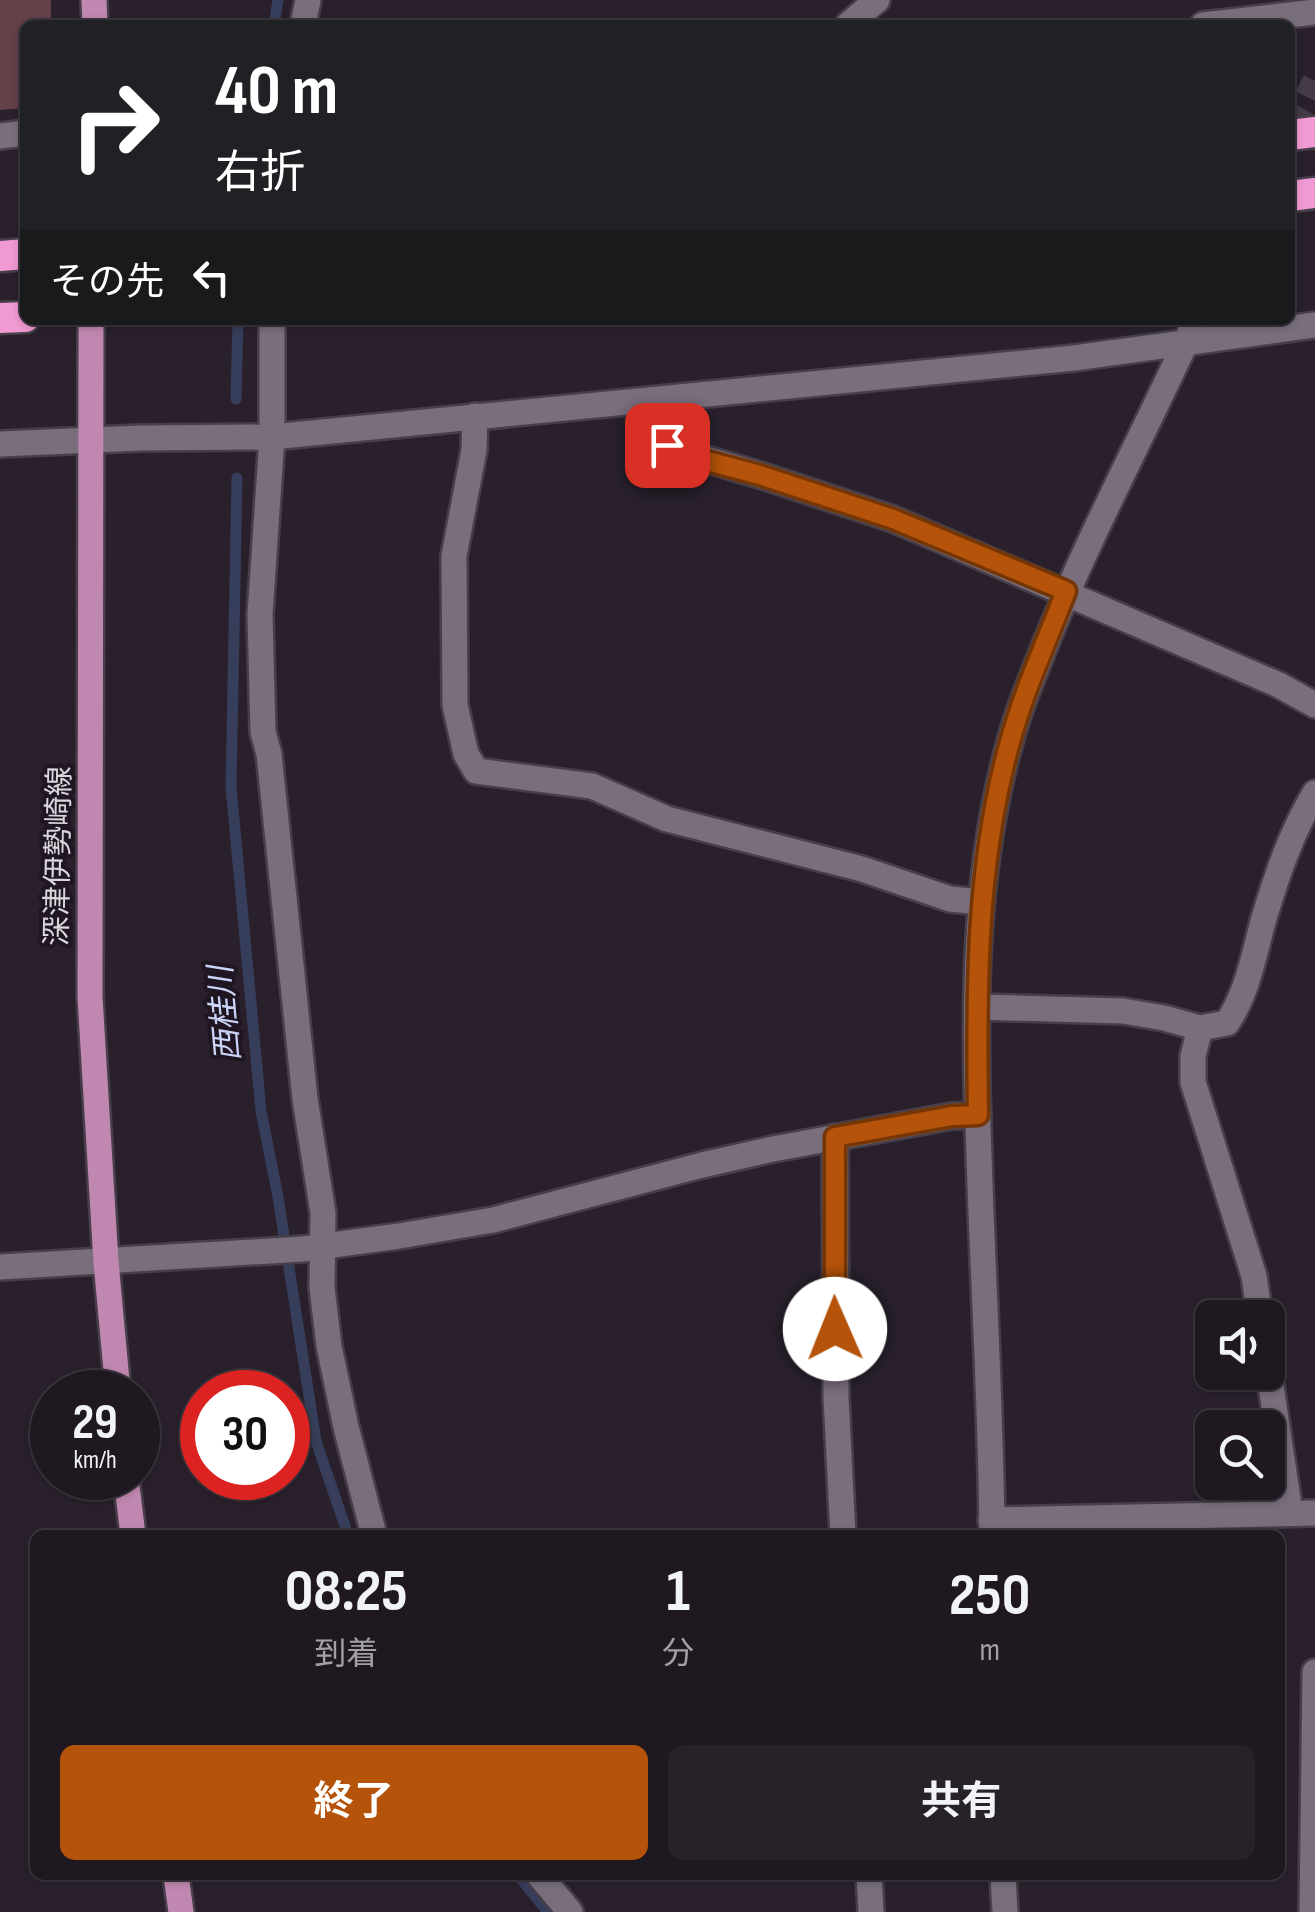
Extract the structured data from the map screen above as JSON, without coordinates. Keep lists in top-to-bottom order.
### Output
{
  "streets": {
    "main road": ["深津伊勢崎線"]
  },
  "water": ["西桂川"],
  "page": {
    "turn": ["40 m", "右折"],
    "then": "その先",
    "speed": "29 km/h",
    "limit": "30",
    "eta": [
      "08:25",
      "到着",
      "1",
      "分",
      "250",
      "m"
    ],
    "buttons": ["終了", "共有"]
  }
}
